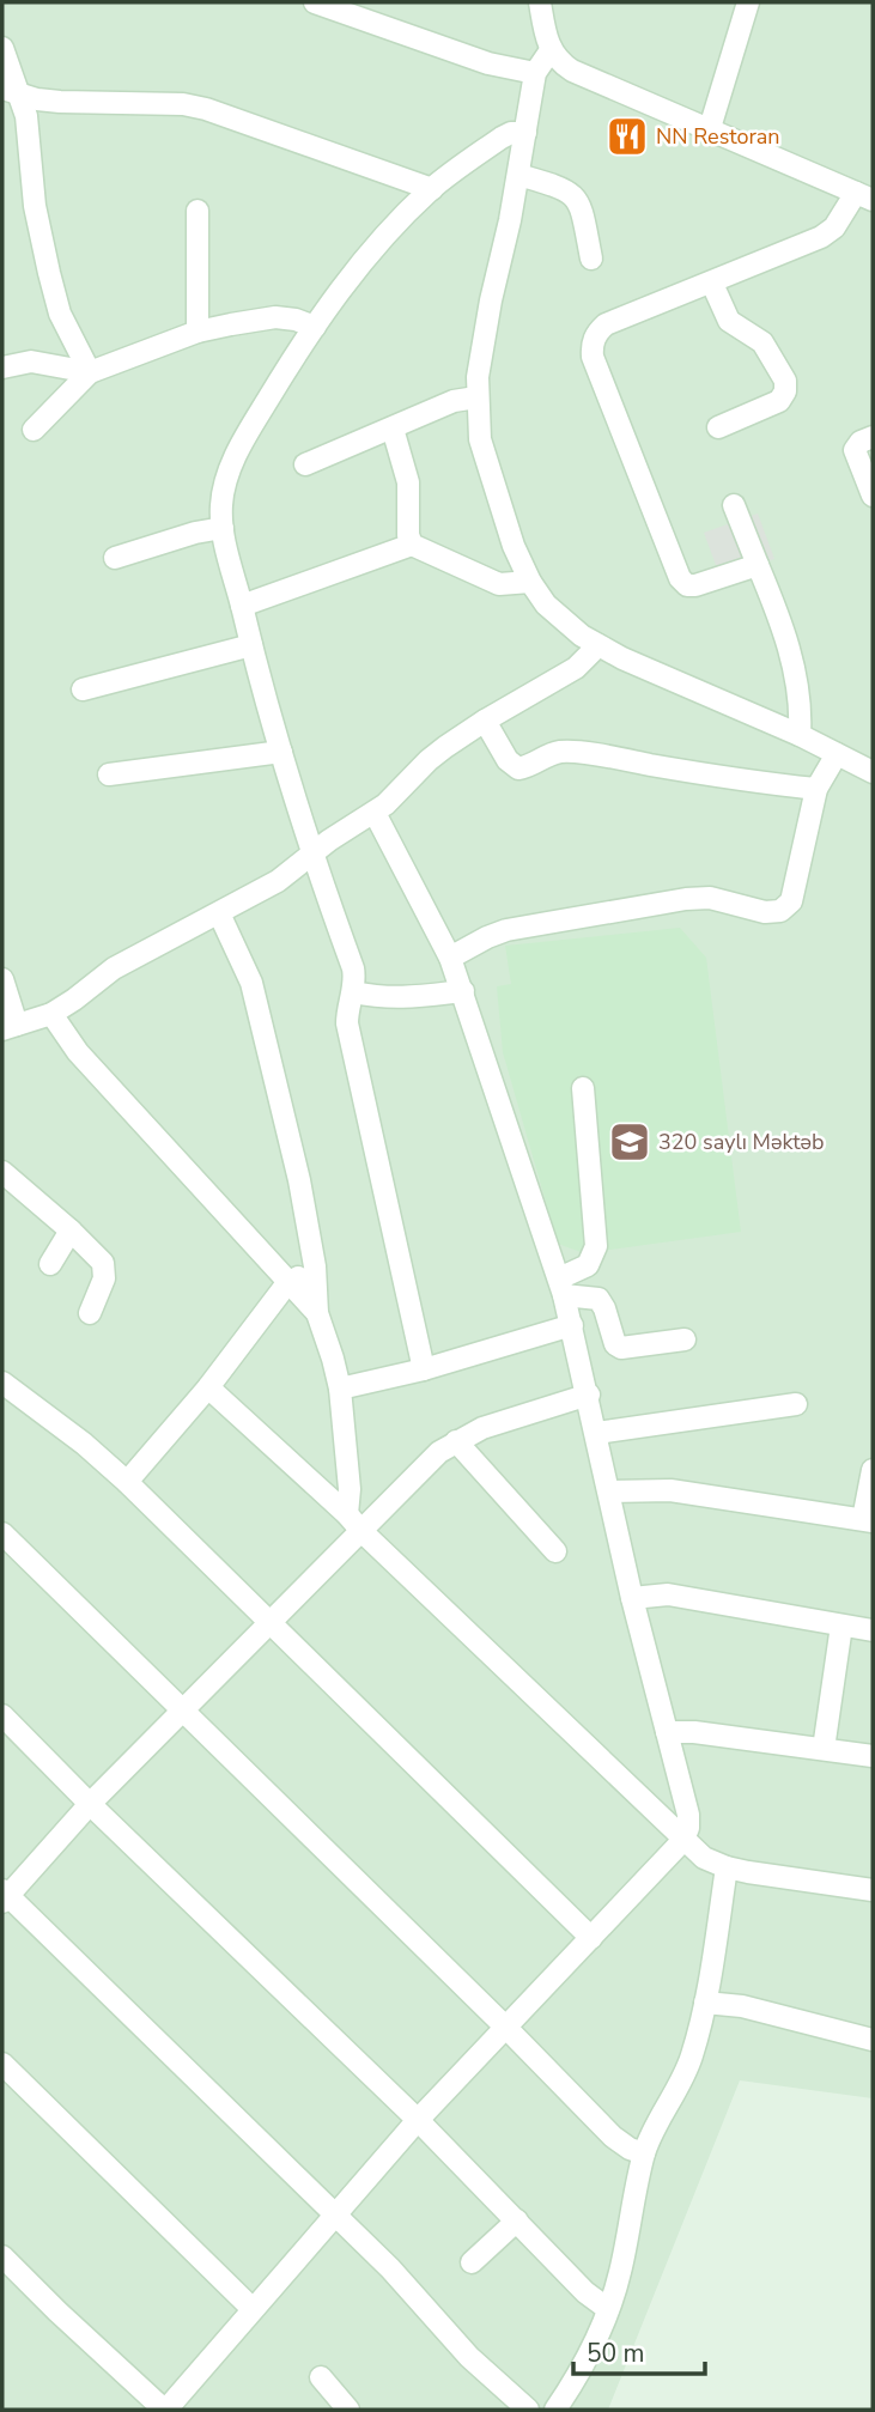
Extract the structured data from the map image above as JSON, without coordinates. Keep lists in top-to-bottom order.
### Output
{
  "places": {
    "restaurant": ["NN Restoran"],
    "school or university": ["320 saylı Məktəb"]
  },
  "scale_bar": "50 m"
}
